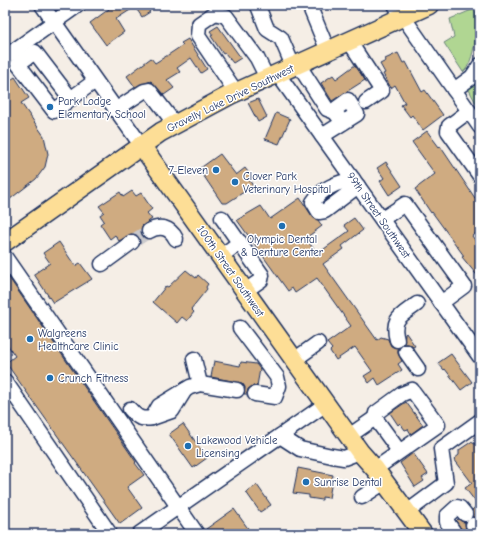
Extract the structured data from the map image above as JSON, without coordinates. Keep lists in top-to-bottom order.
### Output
{
  "streets": {
    "main road": ["Gravelly Lake Drive Southwest", "100th Street Southwest"],
    "street": ["99th Street Southwest"]
  },
  "crossings": [
    ["Gravelly Lake Drive Southwest", "99th Street Southwest"],
    ["Gravelly Lake Drive Southwest", "100th Street Southwest"]
  ],
  "places": [
    "Park Lodge Elementary School",
    "7-Eleven",
    "Clover Park Veterinary Hospital",
    "Olympic Dental & Denture Center",
    "Walgreens Healthcare Clinic",
    "Crunch Fitness",
    "Lakewood Vehicle Licensing",
    "Sunrise Dental"
  ]
}
